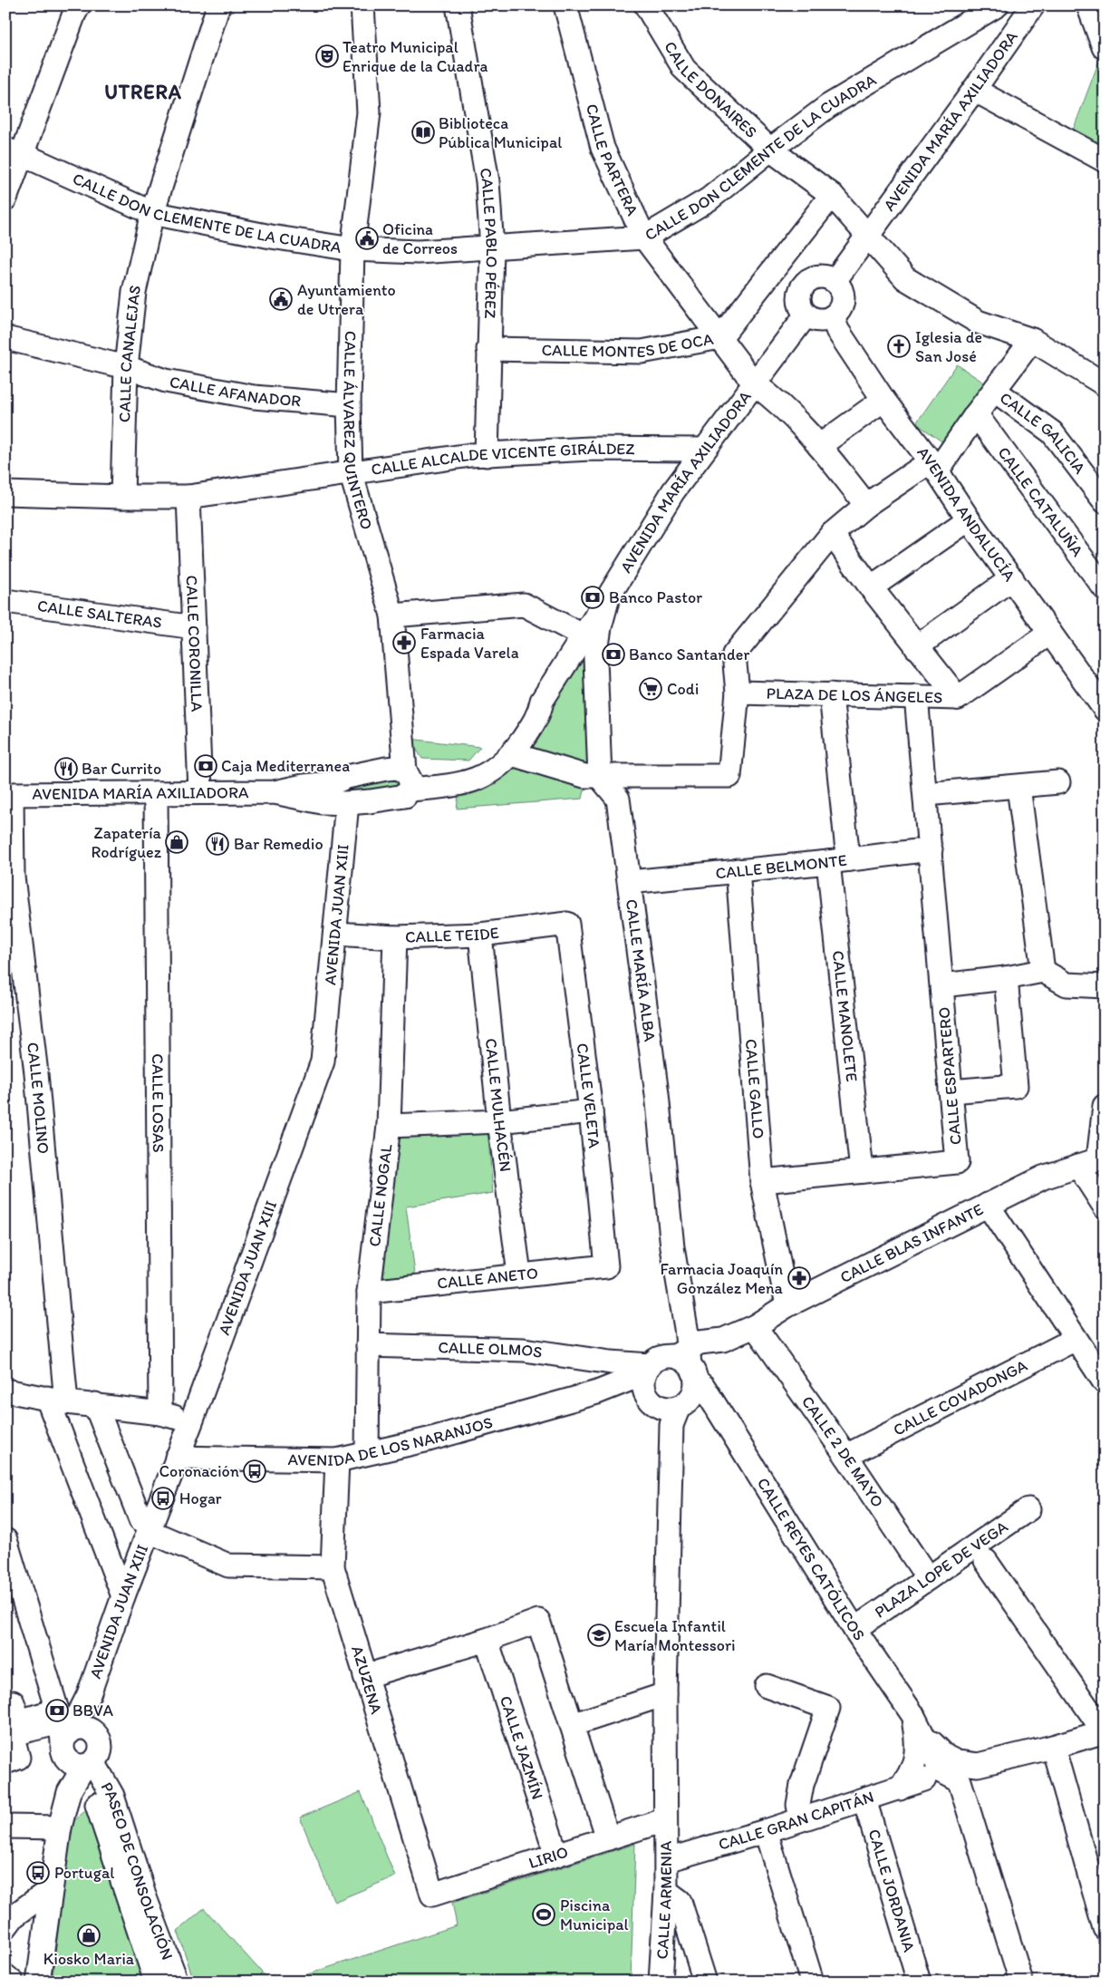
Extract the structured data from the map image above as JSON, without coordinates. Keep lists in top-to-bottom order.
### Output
{
  "streets": {
    "street": [
      "CALLE DONAIRES",
      "AVENIDA MARÍA AXILIADORA",
      "CALLE DON CLEMENTE DE LA CUADRA",
      "CALLE PARTERA",
      "CALLE PABLO PÉREZ",
      "CALLE MONTES DE OCA",
      "CALLE CANALEJAS",
      "CALLE AFANADOR",
      "CALLE ÁLVAREZ QUINTERO",
      "CALLE GALICIA",
      "CALLE ALCALDE VICENTE GIRÁLDEZ",
      "CALLE CATALUÑA",
      "AVENIDA ANDALUCÍA",
      "CALLE SALTERAS",
      "CALLE CORONILLA",
      "PLAZA DE LOS ÁNGELES",
      "CALLE BELMONTE",
      "AVENIDA JUAN XIII",
      "CALLE TEIDE",
      "CALLE MARÍA ALBA",
      "CALLE MANOLETE",
      "CALLE ESPARTERO",
      "CALLE GALLO",
      "CALLE VELETA",
      "CALLE MOLINO",
      "CALLE LOSAS",
      "CALLE MULHACÉN",
      "CALLE NOGAL",
      "CALLE BLAS INFANTE",
      "CALLE ANETO",
      "CALLE OLMOS",
      "CALLE COVADONGA",
      "AVENIDA DE LOS NARANJOS",
      "CALLE 2 DE MAYO",
      "CALLE REYES CATÓLICOS",
      "PLAZA LOPE DE VEGA",
      "AZUZENA",
      "CALLE JAZMÍN",
      "CALLE GRAN CAPITÁN",
      "LIRIO",
      "PASEO DE CONSOLACIÓN",
      "CALLE JORDANIA",
      "CALLE ARMENIA"
    ]
  },
  "crossings": [
    ["CALLE DONAIRES", "AVENIDA MARÍA AXILIADORA"],
    ["CALLE DONAIRES", "CALLE DON CLEMENTE DE LA CUADRA"],
    ["CALLE DONAIRES", "CALLE MONTES DE OCA"],
    ["AVENIDA MARÍA AXILIADORA", "CALLE PARTERA"],
    ["AVENIDA MARÍA AXILIADORA", "CALLE ÁLVAREZ QUINTERO"],
    ["AVENIDA MARÍA AXILIADORA", "CALLE ALCALDE VICENTE GIRÁLDEZ"],
    ["AVENIDA MARÍA AXILIADORA", "AVENIDA ANDALUCÍA"],
    ["AVENIDA MARÍA AXILIADORA", "CALLE CORONILLA"],
    ["AVENIDA MARÍA AXILIADORA", "AVENIDA JUAN XIII"],
    ["AVENIDA MARÍA AXILIADORA", "CALLE MOLINO"],
    ["AVENIDA MARÍA AXILIADORA", "CALLE LOSAS"],
    ["CALLE DON CLEMENTE DE LA CUADRA", "CALLE PARTERA"],
    ["CALLE DON CLEMENTE DE LA CUADRA", "CALLE PABLO PÉREZ"],
    ["CALLE DON CLEMENTE DE LA CUADRA", "CALLE CANALEJAS"],
    ["CALLE DON CLEMENTE DE LA CUADRA", "CALLE ÁLVAREZ QUINTERO"],
    ["CALLE PARTERA", "CALLE MONTES DE OCA"],
    ["CALLE PABLO PÉREZ", "CALLE MONTES DE OCA"],
    ["CALLE PABLO PÉREZ", "CALLE ALCALDE VICENTE GIRÁLDEZ"],
    ["CALLE CANALEJAS", "CALLE AFANADOR"],
    ["CALLE CANALEJAS", "CALLE ALCALDE VICENTE GIRÁLDEZ"],
    ["CALLE AFANADOR", "CALLE ÁLVAREZ QUINTERO"],
    ["CALLE ÁLVAREZ QUINTERO", "CALLE ALCALDE VICENTE GIRÁLDEZ"],
    ["CALLE ALCALDE VICENTE GIRÁLDEZ", "CALLE CORONILLA"],
    ["CALLE SALTERAS", "CALLE CORONILLA"],
    ["PLAZA DE LOS ÁNGELES", "CALLE MANOLETE"],
    ["PLAZA DE LOS ÁNGELES", "CALLE ESPARTERO"],
    ["CALLE BELMONTE", "CALLE MARÍA ALBA"],
    ["CALLE BELMONTE", "CALLE MANOLETE"],
    ["CALLE BELMONTE", "CALLE ESPARTERO"],
    ["CALLE BELMONTE", "CALLE GALLO"],
    ["AVENIDA JUAN XIII", "CALLE TEIDE"],
    ["AVENIDA JUAN XIII", "CALLE MOLINO"],
    ["AVENIDA JUAN XIII", "AVENIDA DE LOS NARANJOS"],
    ["AVENIDA JUAN XIII", "PASEO DE CONSOLACIÓN"],
    ["CALLE TEIDE", "CALLE VELETA"],
    ["CALLE TEIDE", "CALLE MULHACÉN"],
    ["CALLE TEIDE", "CALLE NOGAL"],
    ["CALLE MARÍA ALBA", "CALLE BLAS INFANTE"],
    ["CALLE MARÍA ALBA", "CALLE OLMOS"],
    ["CALLE MARÍA ALBA", "AVENIDA DE LOS NARANJOS"],
    ["CALLE MARÍA ALBA", "CALLE REYES CATÓLICOS"],
    ["CALLE MARÍA ALBA", "CALLE ARMENIA"],
    ["CALLE MANOLETE", "CALLE ESPARTERO"],
    ["CALLE ESPARTERO", "CALLE GALLO"],
    ["CALLE GALLO", "CALLE BLAS INFANTE"],
    ["CALLE VELETA", "CALLE ANETO"],
    ["CALLE MULHACÉN", "CALLE ANETO"],
    ["CALLE NOGAL", "CALLE ANETO"],
    ["CALLE NOGAL", "CALLE OLMOS"],
    ["CALLE NOGAL", "AVENIDA DE LOS NARANJOS"],
    ["CALLE BLAS INFANTE", "CALLE OLMOS"],
    ["CALLE BLAS INFANTE", "AVENIDA DE LOS NARANJOS"],
    ["CALLE BLAS INFANTE", "CALLE 2 DE MAYO"],
    ["CALLE BLAS INFANTE", "CALLE REYES CATÓLICOS"],
    ["CALLE OLMOS", "AVENIDA DE LOS NARANJOS"],
    ["CALLE OLMOS", "CALLE REYES CATÓLICOS"],
    ["CALLE COVADONGA", "CALLE 2 DE MAYO"],
    ["AVENIDA DE LOS NARANJOS", "CALLE REYES CATÓLICOS"],
    ["AVENIDA DE LOS NARANJOS", "AZUZENA"],
    ["CALLE 2 DE MAYO", "PLAZA LOPE DE VEGA"],
    ["CALLE REYES CATÓLICOS", "PLAZA LOPE DE VEGA"],
    ["CALLE REYES CATÓLICOS", "CALLE GRAN CAPITÁN"],
    ["AZUZENA", "LIRIO"],
    ["CALLE JAZMÍN", "LIRIO"],
    ["CALLE GRAN CAPITÁN", "CALLE JORDANIA"],
    ["CALLE GRAN CAPITÁN", "CALLE ARMENIA"],
    ["LIRIO", "CALLE ARMENIA"]
  ],
  "districts": ["UTRERA"],
  "places": {
    "theatre": ["Teatro Municipal Enrique de la Cuadra"],
    "library": ["Biblioteca Pública Municipal"],
    "public building": ["Oficina de Correos", "Ayuntamiento de Utrera"],
    "church": ["Iglesia de San José"],
    "bank": [
      "Banco Pastor",
      "Banco Santander",
      "Caja Mediterranea",
      "BBVA"
    ],
    "pharmacy": ["Farmacia Espada Varela", "Farmacia Joaquín González Mena"],
    "supermarket": ["Codi"],
    "restaurant": ["Bar Currito", "Bar Remedio"],
    "shop": ["Zapatería Rodríguez", "Kiosko Maria"],
    "bus stop": ["Coronación", "Hogar", "Portugal"],
    "school or university": ["Escuela Infantil María Montessori"],
    "sports": ["Piscina Municipal"]
  }
}
